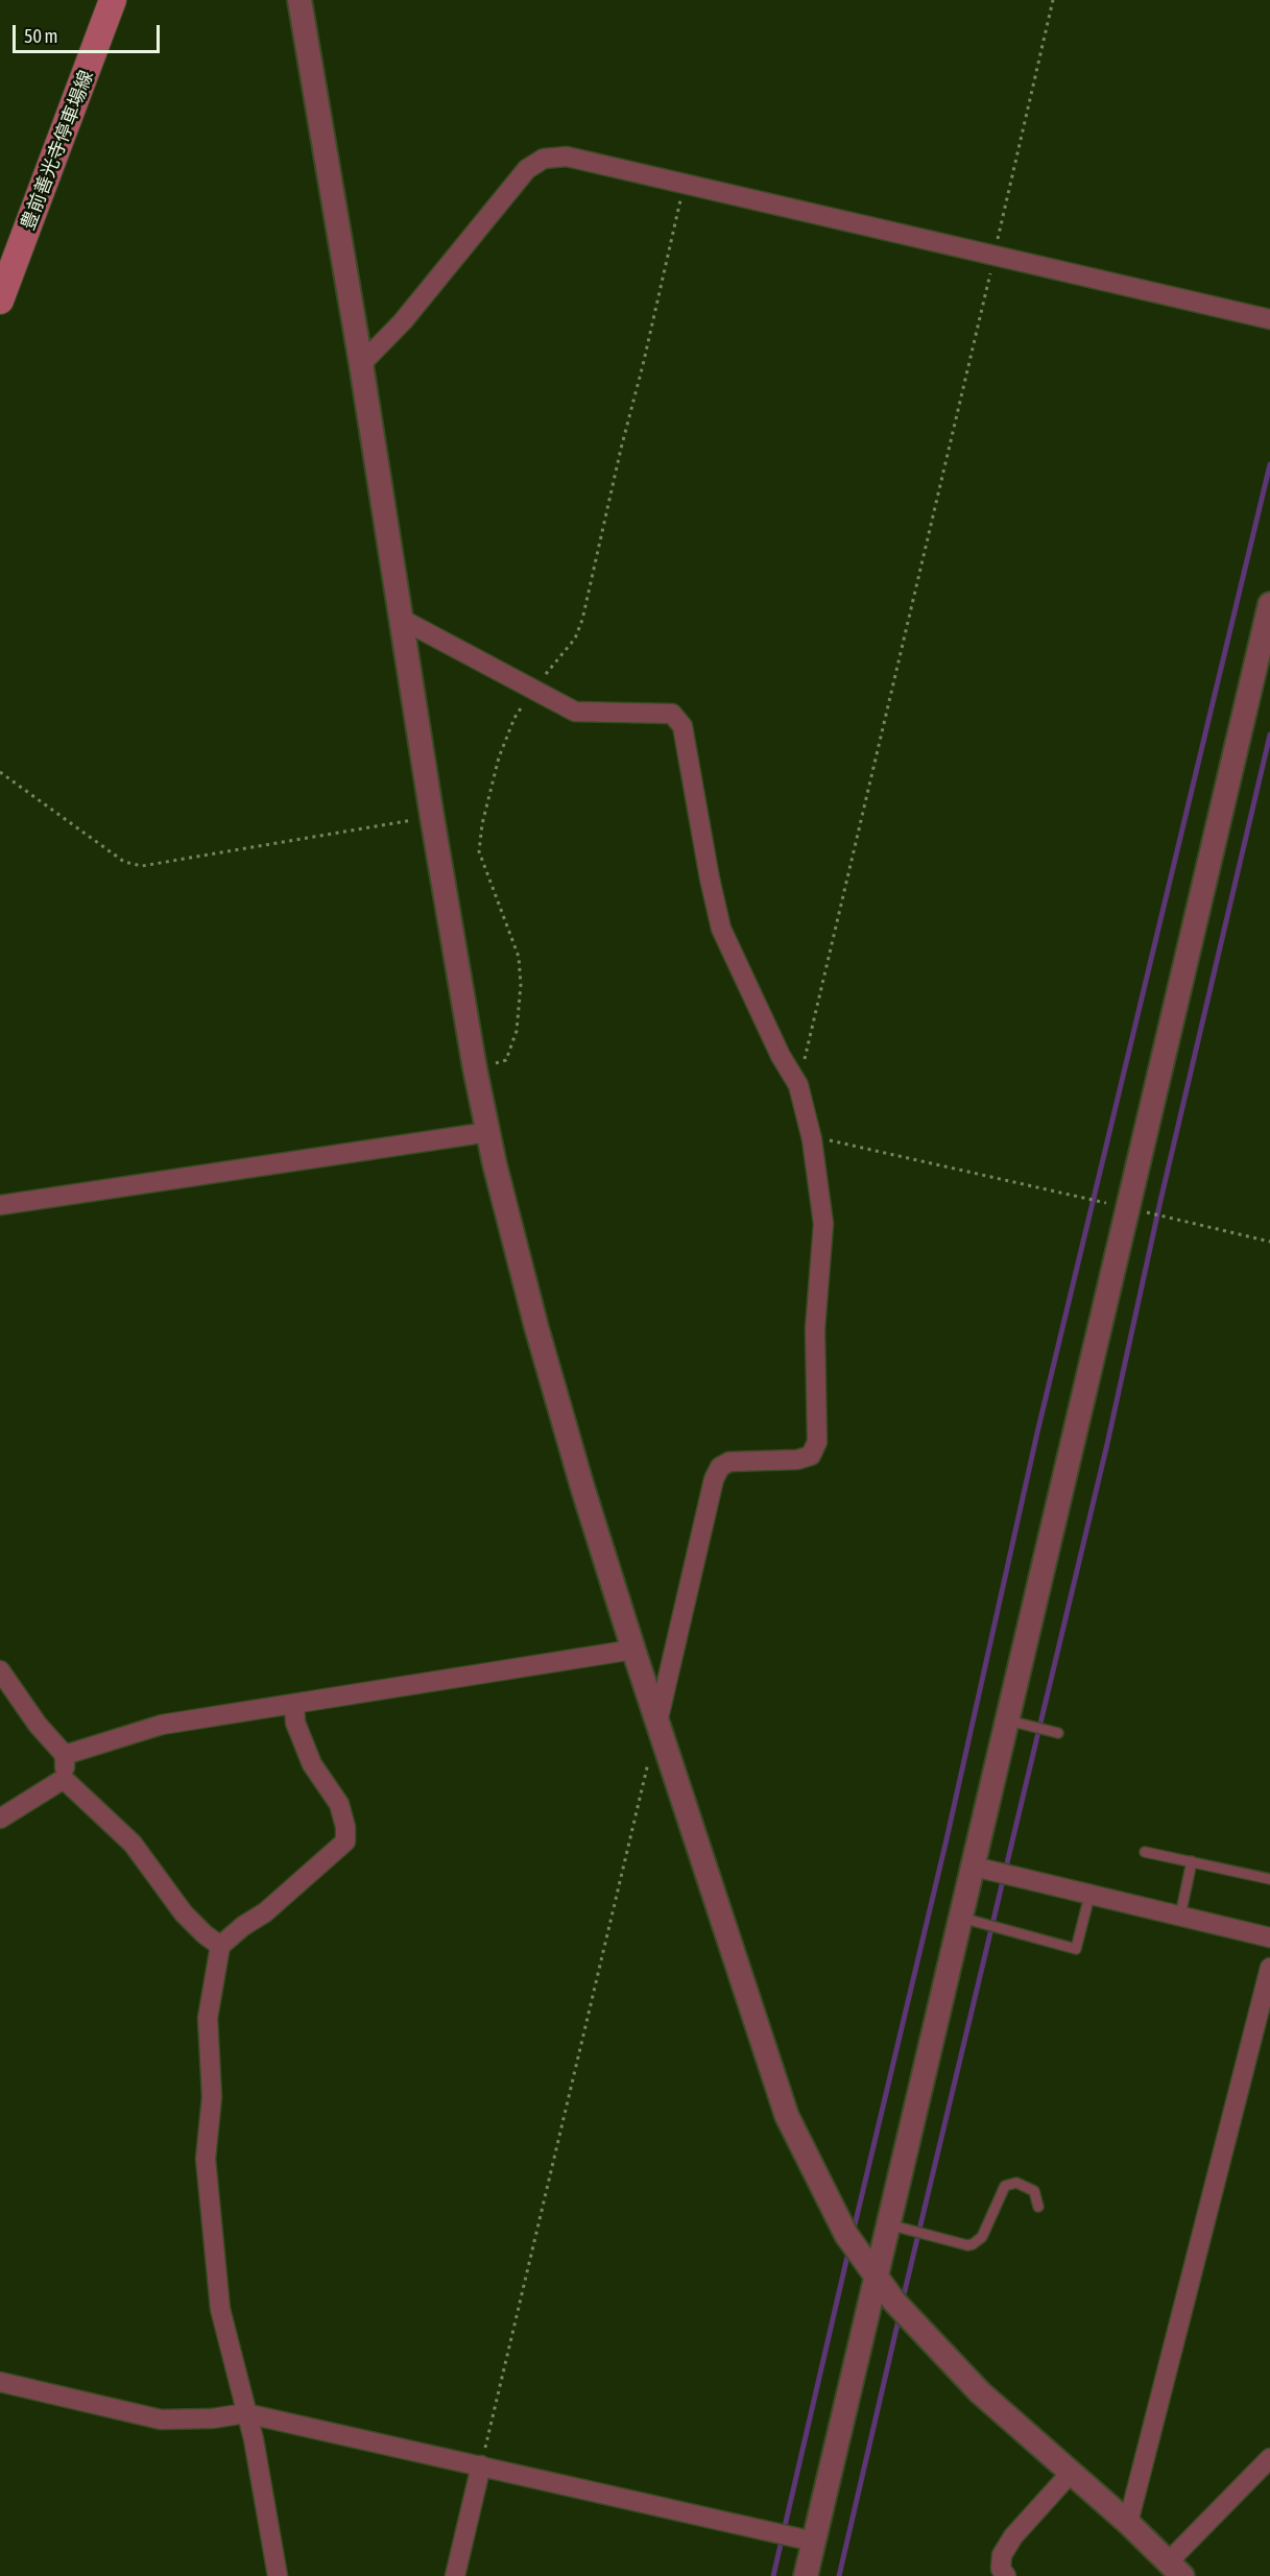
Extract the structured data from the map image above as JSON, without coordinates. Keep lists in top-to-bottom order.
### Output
{
  "streets": {
    "main road": ["豊前善光寺停車場線"]
  },
  "scale_bar": "50 m"
}
